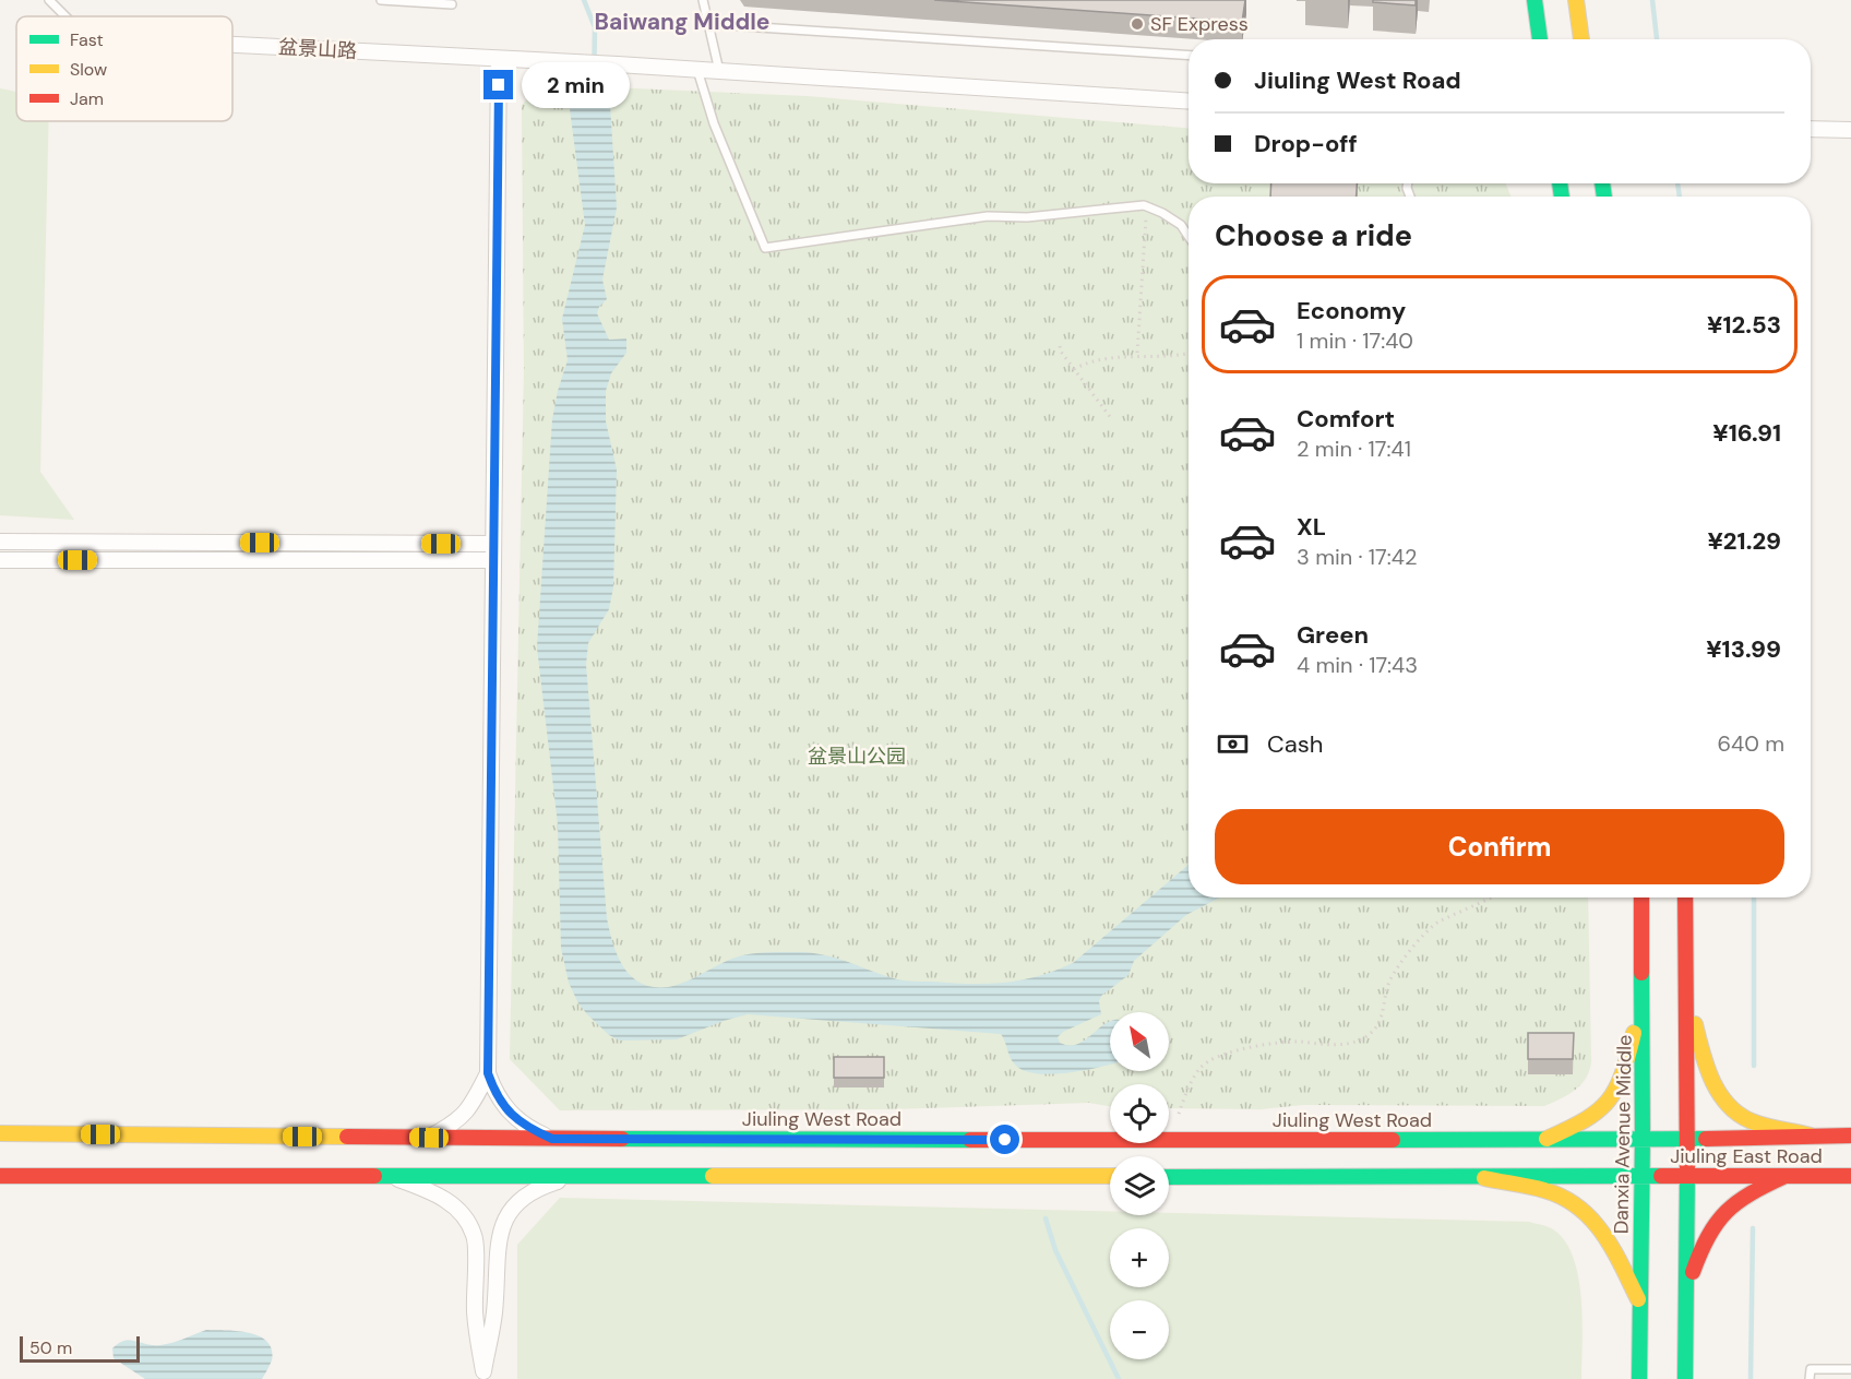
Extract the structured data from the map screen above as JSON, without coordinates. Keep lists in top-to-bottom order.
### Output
{
  "streets": {
    "main road": ["Jiuling West Road", "Danxia Avenue Middle", "Jiuling East Road"],
    "street": ["盆景山路"]
  },
  "crossings": [
    ["Jiuling West Road", "Danxia Avenue Middle"],
    ["Jiuling West Road", "Jiuling East Road"],
    ["Danxia Avenue Middle", "Jiuling East Road"]
  ],
  "districts": ["Baiwang Middle"],
  "parks": ["盆景山公园"],
  "places": ["SF Express"],
  "legend": ["Fast", "Slow", "Jam"],
  "scale_bar": "50 m",
  "north": "top left",
  "page": {
    "banner": ["Jiuling West Road", "Drop-off"],
    "bubble": "2 min",
    "heading": "Choose a ride",
    "list": [
      {
        "name": "Economy",
        "note": "1 min · 17:40",
        "value": "¥12.53"
      },
      {
        "name": "Comfort",
        "note": "2 min · 17:41",
        "value": "¥16.91"
      },
      {
        "name": "XL",
        "note": "3 min · 17:42",
        "value": "¥21.29"
      },
      {
        "name": "Green",
        "note": "4 min · 17:43",
        "value": "¥13.99"
      }
    ],
    "pay": ["Cash", "640 m"],
    "buttons": "Confirm",
    "map_buttons": ["+", "−"],
    "scale": "50 m"
  }
}
